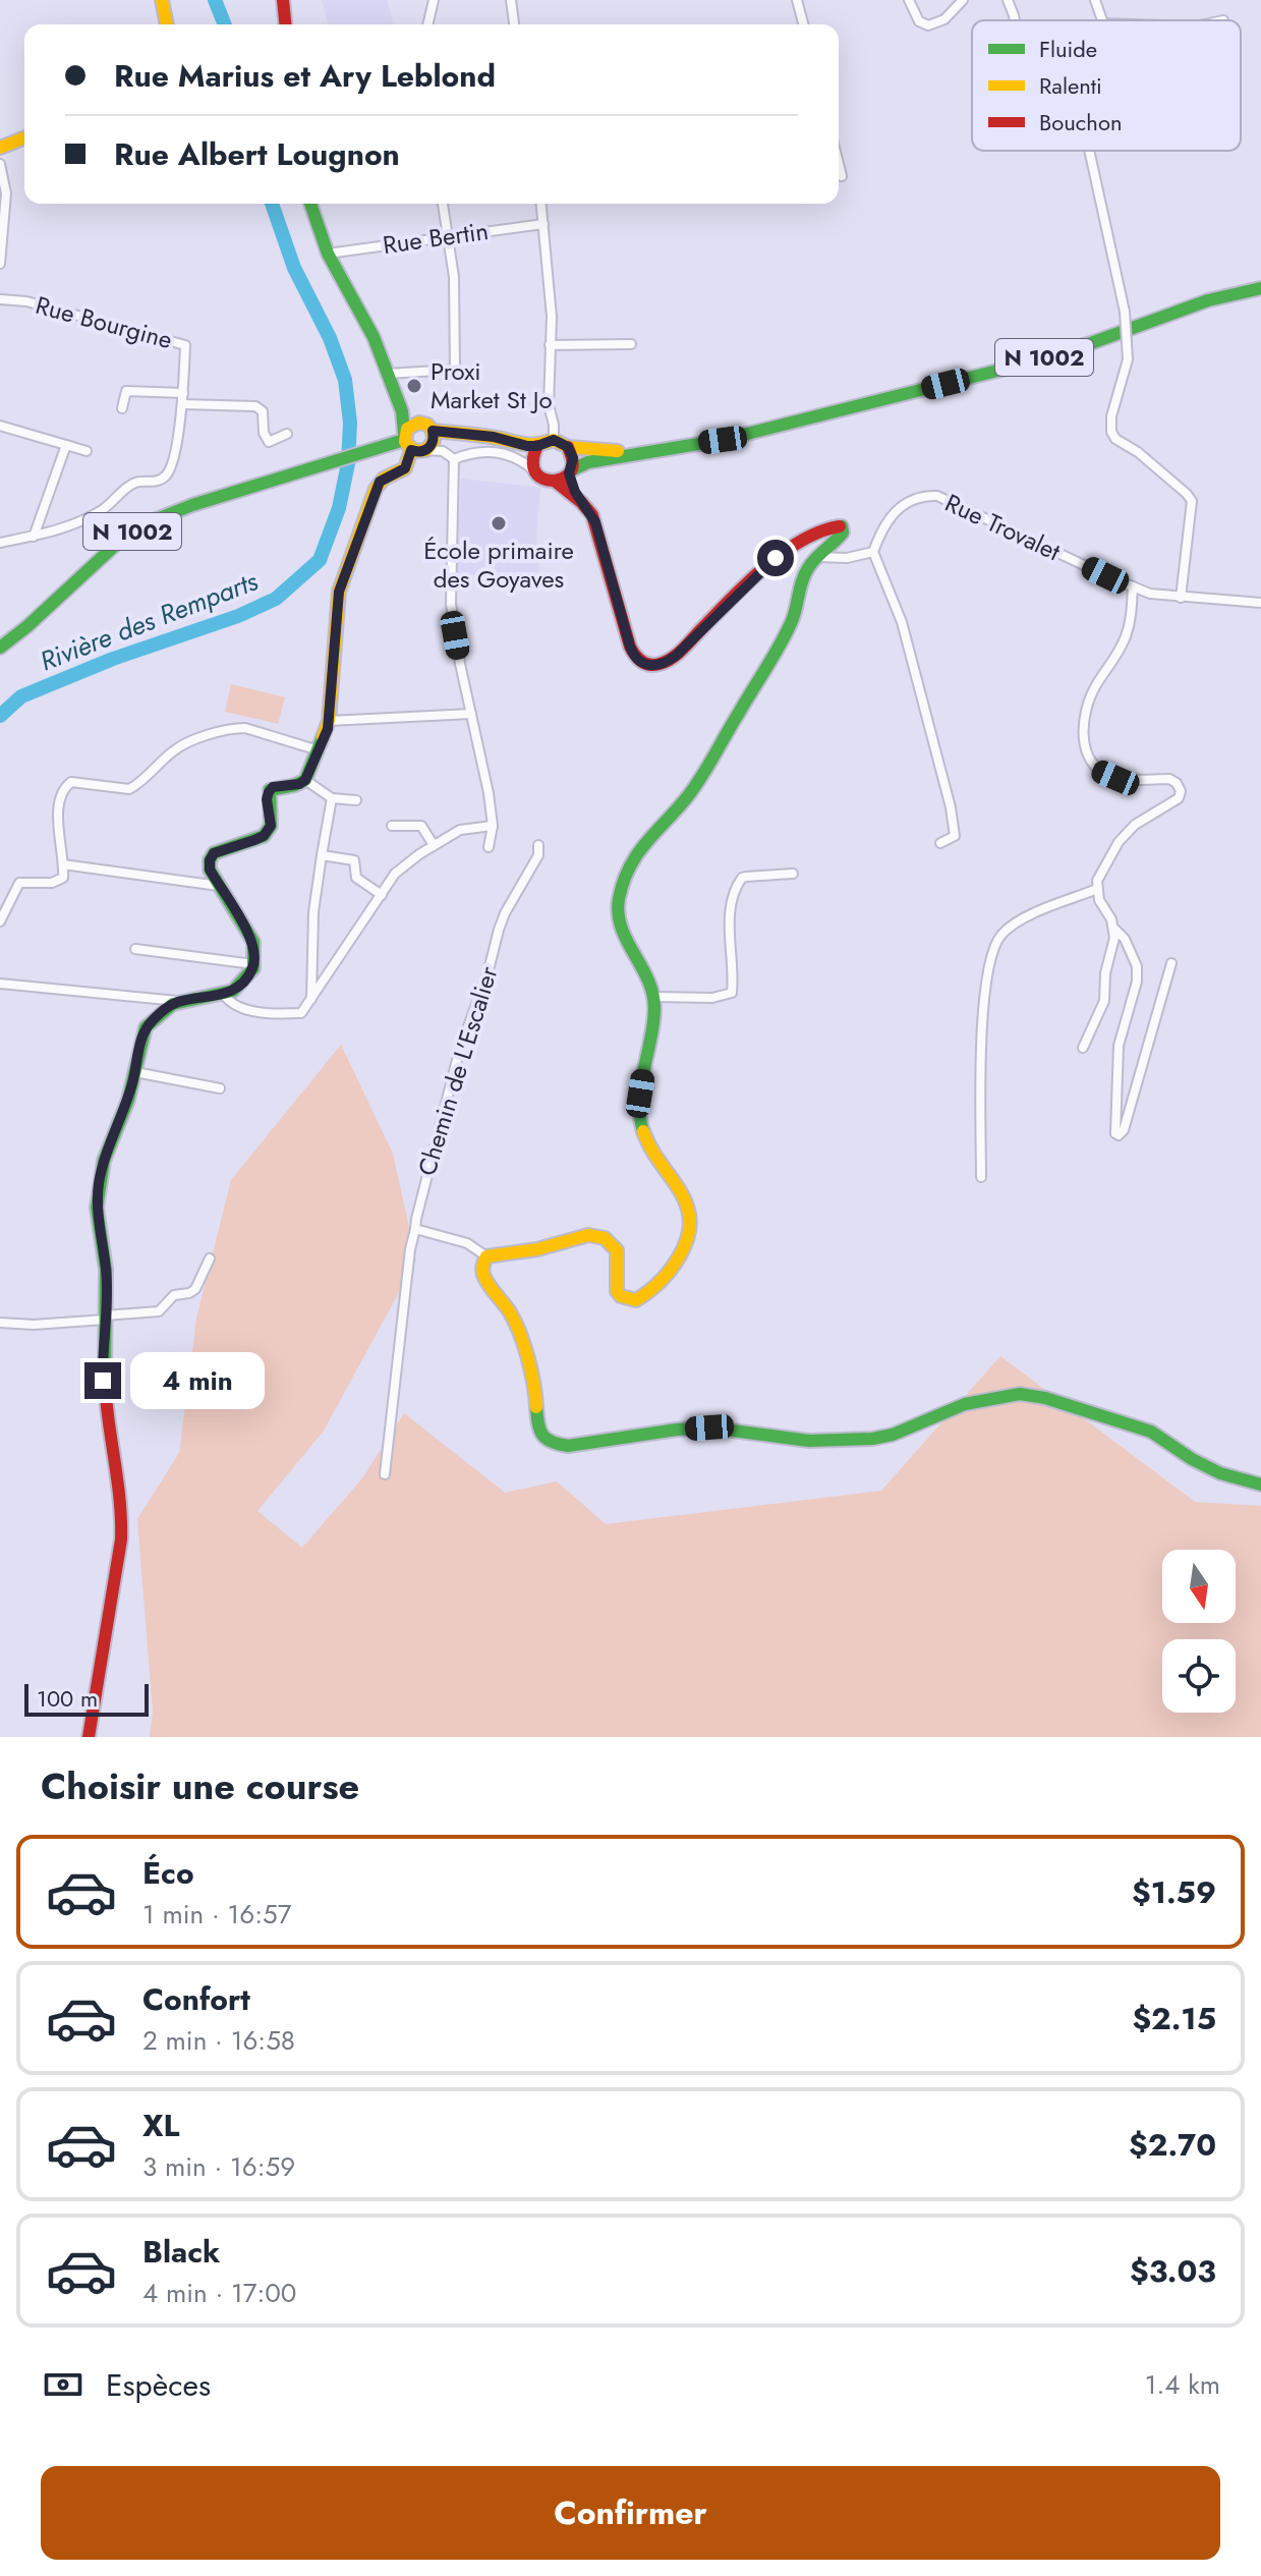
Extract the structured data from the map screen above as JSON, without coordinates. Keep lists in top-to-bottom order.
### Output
{
  "streets": {
    "main road": ["N 1002"],
    "street": [
      "Rue Bertin",
      "Rue Bourgine",
      "Rue Trovalet",
      "Chemin de L'Escalier"
    ]
  },
  "water": ["Rivière des Remparts"],
  "places": ["Proxi Market St Jo", "École primaire des Goyaves"],
  "legend": ["Fluide", "Ralenti", "Bouchon"],
  "scale_bar": "100 m",
  "north": "bottom",
  "page": {
    "banner": ["Rue Marius et Ary Leblond", "Rue Albert Lougnon"],
    "bubble": "4 min",
    "scale": "100 m",
    "heading": "Choisir une course",
    "list": [
      {
        "name": "Éco",
        "note": "1 min · 16:57",
        "value": "$1.59"
      },
      {
        "name": "Confort",
        "note": "2 min · 16:58",
        "value": "$2.15"
      },
      {
        "name": "XL",
        "note": "3 min · 16:59",
        "value": "$2.70"
      },
      {
        "name": "Black",
        "note": "4 min · 17:00",
        "value": "$3.03"
      }
    ],
    "pay": ["Espèces", "1.4 km"],
    "buttons": "Confirmer"
  }
}
